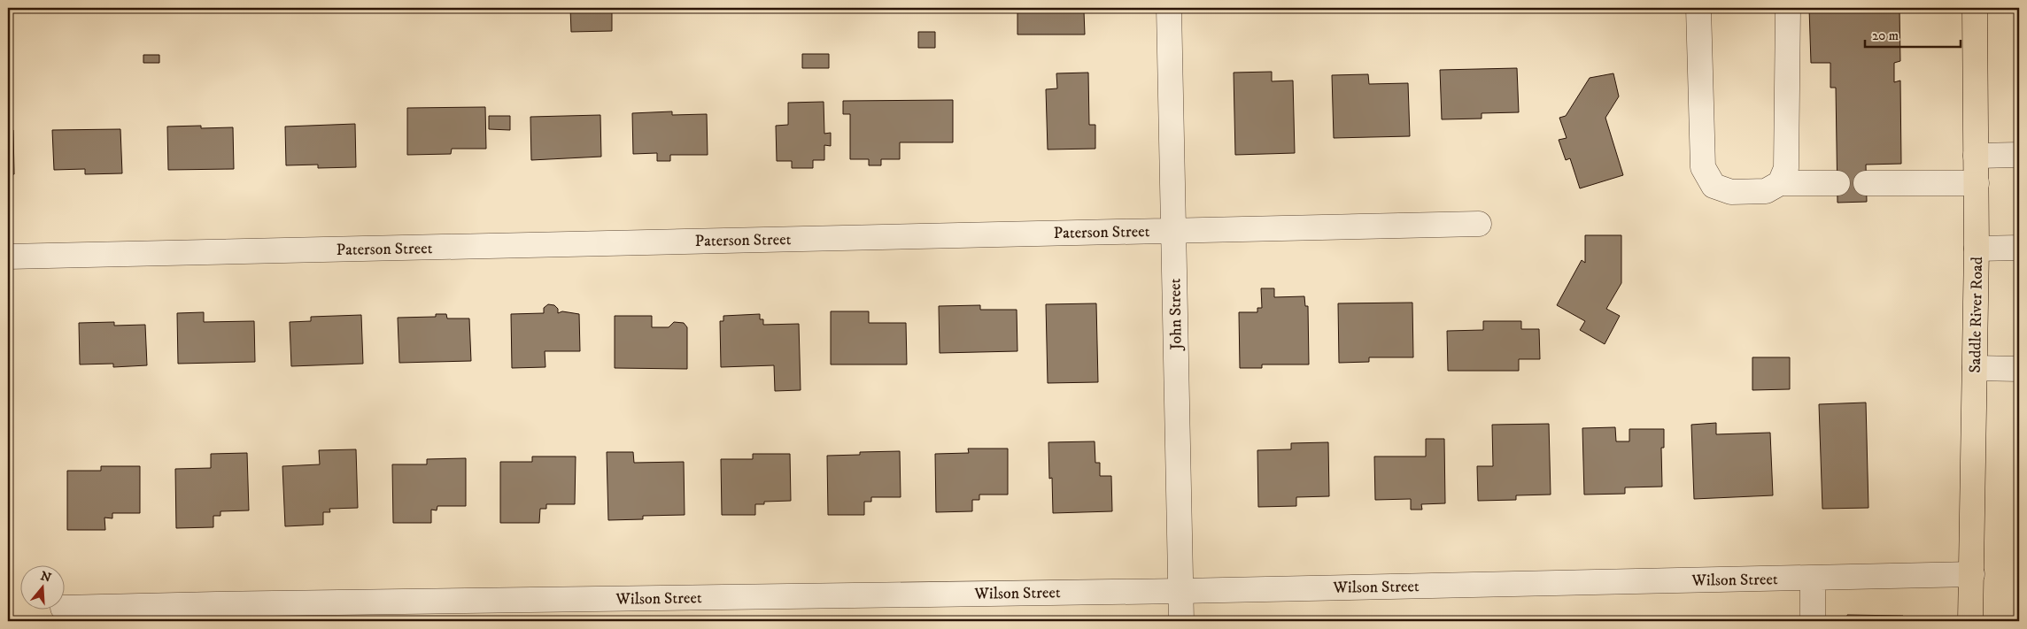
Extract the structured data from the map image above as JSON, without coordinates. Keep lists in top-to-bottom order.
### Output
{
  "streets": {
    "main road": ["Saddle River Road"],
    "street": ["Paterson Street", "John Street", "Wilson Street"]
  },
  "crossings": [
    ["Paterson Street", "John Street"],
    ["John Street", "Wilson Street"],
    ["Saddle River Road", "Wilson Street"]
  ],
  "scale_bar": "20 m",
  "north": "top"
}
